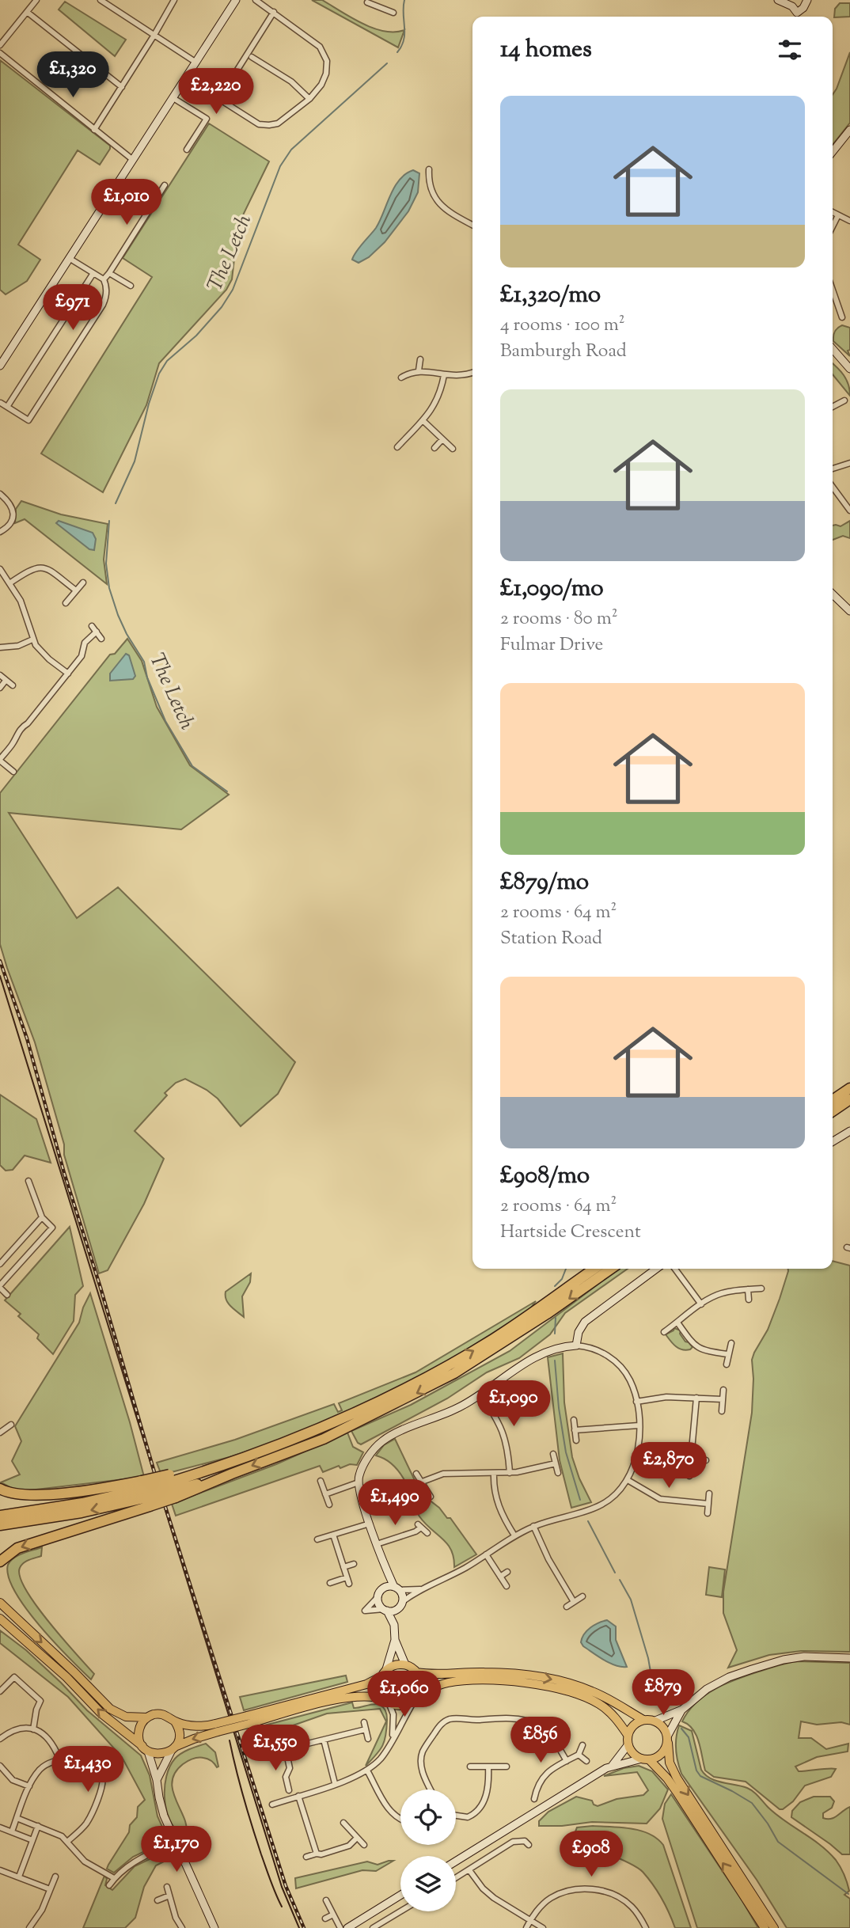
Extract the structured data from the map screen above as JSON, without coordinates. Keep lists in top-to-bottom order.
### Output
{
  "water": ["The Letch"],
  "page": {
    "heading": "14 homes",
    "price": [
      "£1,320",
      "£2,220",
      "£1,010",
      "£971",
      "£1,090",
      "£2,870",
      "£1,490",
      "£879",
      "£1,060",
      "£856",
      "£1,550",
      "£1,430",
      "£1,170",
      "£908"
    ],
    "list": [
      {
        "name": "£1,320/mo",
        "note": "4 rooms · 100 m² · Bamburgh Road"
      },
      {
        "name": "£1,090/mo",
        "note": "2 rooms · 80 m² · Fulmar Drive"
      },
      {
        "name": "£879/mo",
        "note": "2 rooms · 64 m² · Station Road"
      },
      {
        "name": "£908/mo",
        "note": "2 rooms · 64 m² · Hartside Crescent"
      }
    ]
  }
}
